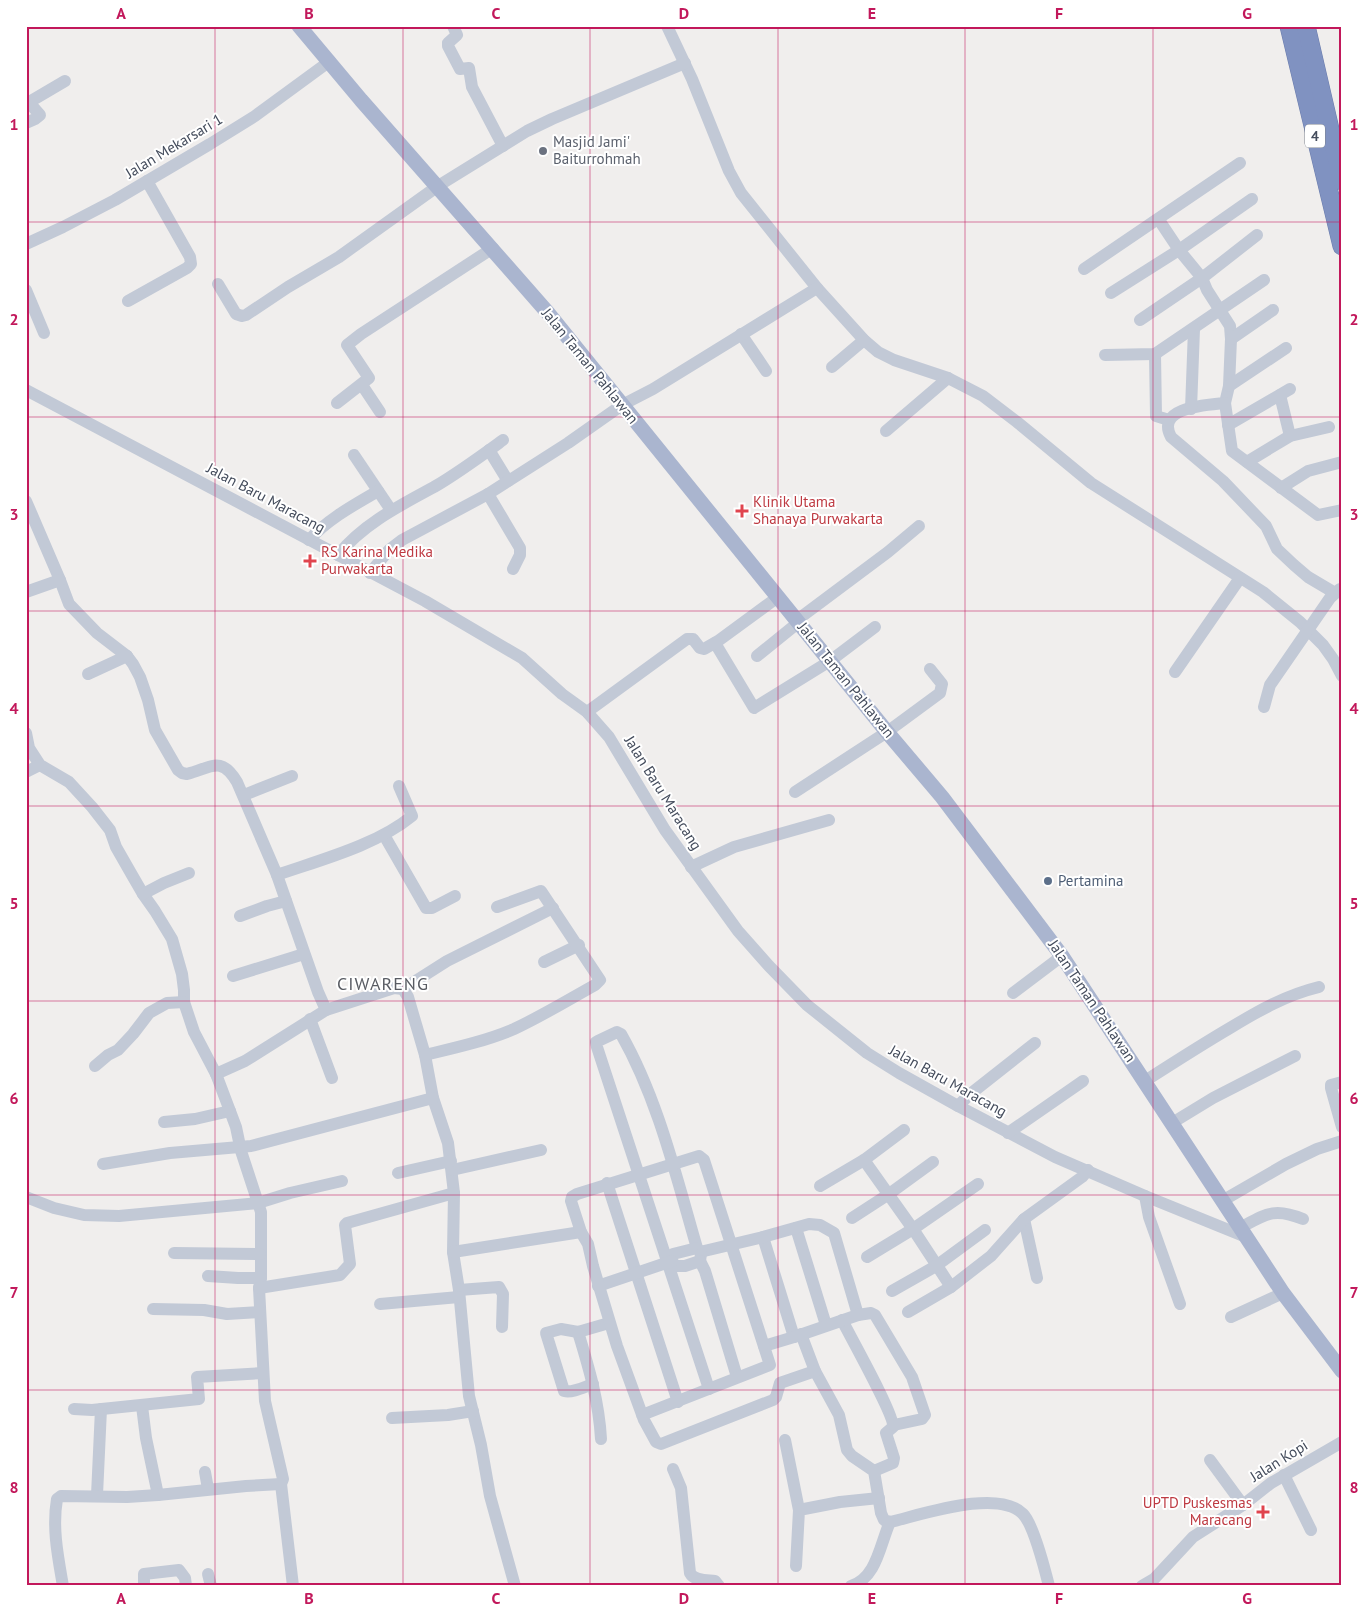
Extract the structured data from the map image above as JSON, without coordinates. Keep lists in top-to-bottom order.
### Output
{
  "streets": {
    "highway": ["4"],
    "main road": ["Jalan Taman Pahlawan"],
    "street": ["Jalan Mekarsari 1", "Jalan Baru Maracang", "Jalan Kopi"]
  },
  "crossings": [
    ["Jalan Mekarsari 1", "Jalan Taman Pahlawan"],
    ["Jalan Taman Pahlawan", "Jalan Baru Maracang"]
  ],
  "districts": ["CIWARENG"],
  "places": {
    "other": ["Masjid Jami' Baiturrohmah", "Pertamina"],
    "health": ["Klinik Utama Shanaya Purwakarta", "RS Karina Medika Purwakarta", "UPTD Puskesmas Maracang"]
  },
  "grid": {
    "columns": [
      "A",
      "B",
      "C",
      "D",
      "E",
      "F",
      "G"
    ],
    "rows": [
      "1",
      "2",
      "3",
      "4",
      "5",
      "6",
      "7",
      "8"
    ]
  }
}
